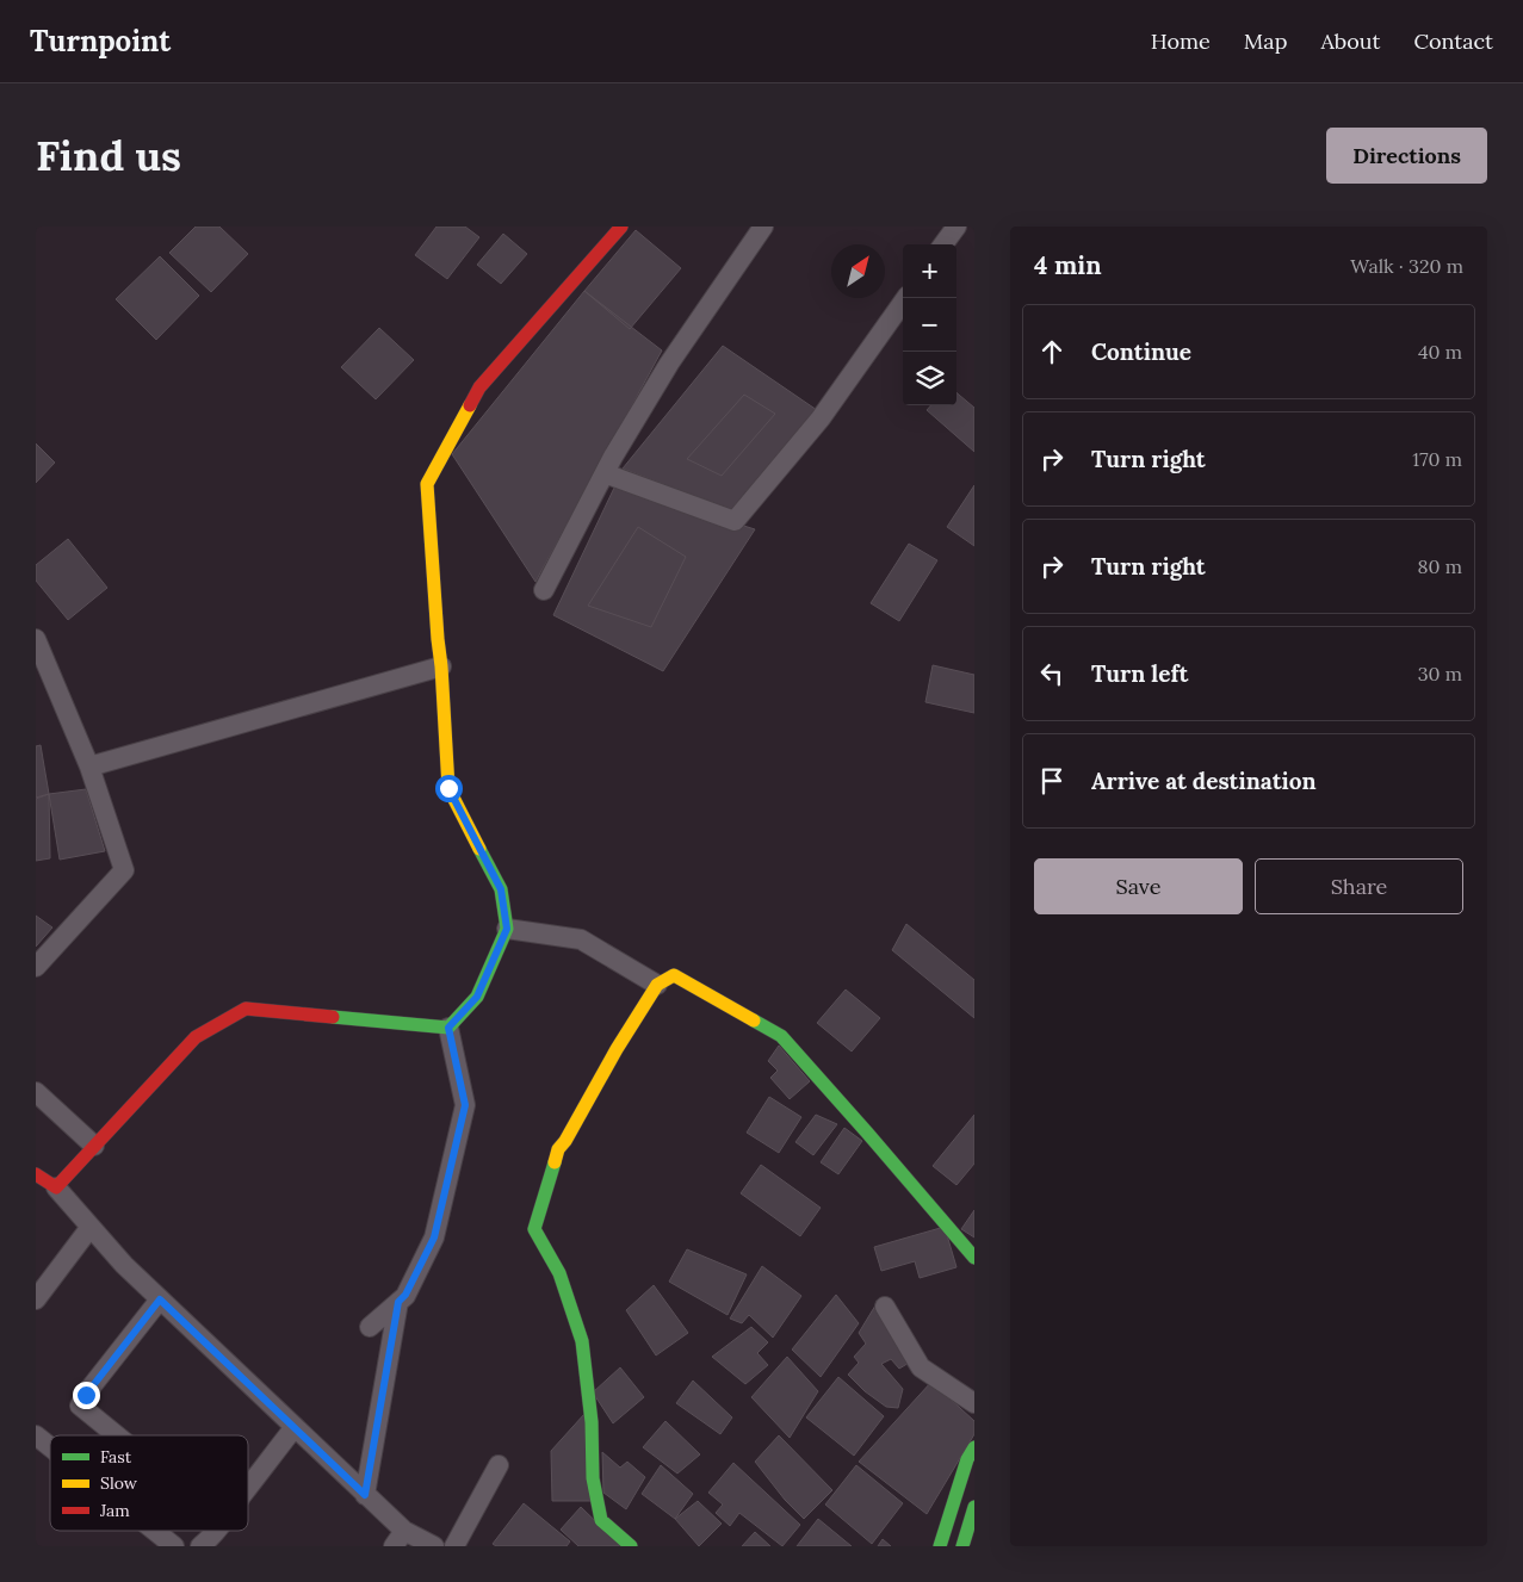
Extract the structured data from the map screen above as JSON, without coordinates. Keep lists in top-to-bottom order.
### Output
{
  "legend": ["Fast", "Slow", "Jam"],
  "north": "top right",
  "page": {
    "header": "Turnpoint",
    "nav": [
      "Home",
      "Map",
      "About",
      "Contact"
    ],
    "buttons": [
      "Directions",
      ["Save", "Share"]
    ],
    "title": "Find us",
    "heading": ["4 min", "Walk · 320 m"],
    "map_buttons": ["+", "−"],
    "list": [
      ["Continue", "40 m"],
      ["Turn right", "170 m"],
      ["Turn right", "80 m"],
      ["Turn left", "30 m"],
      "Arrive at destination"
    ]
  }
}
